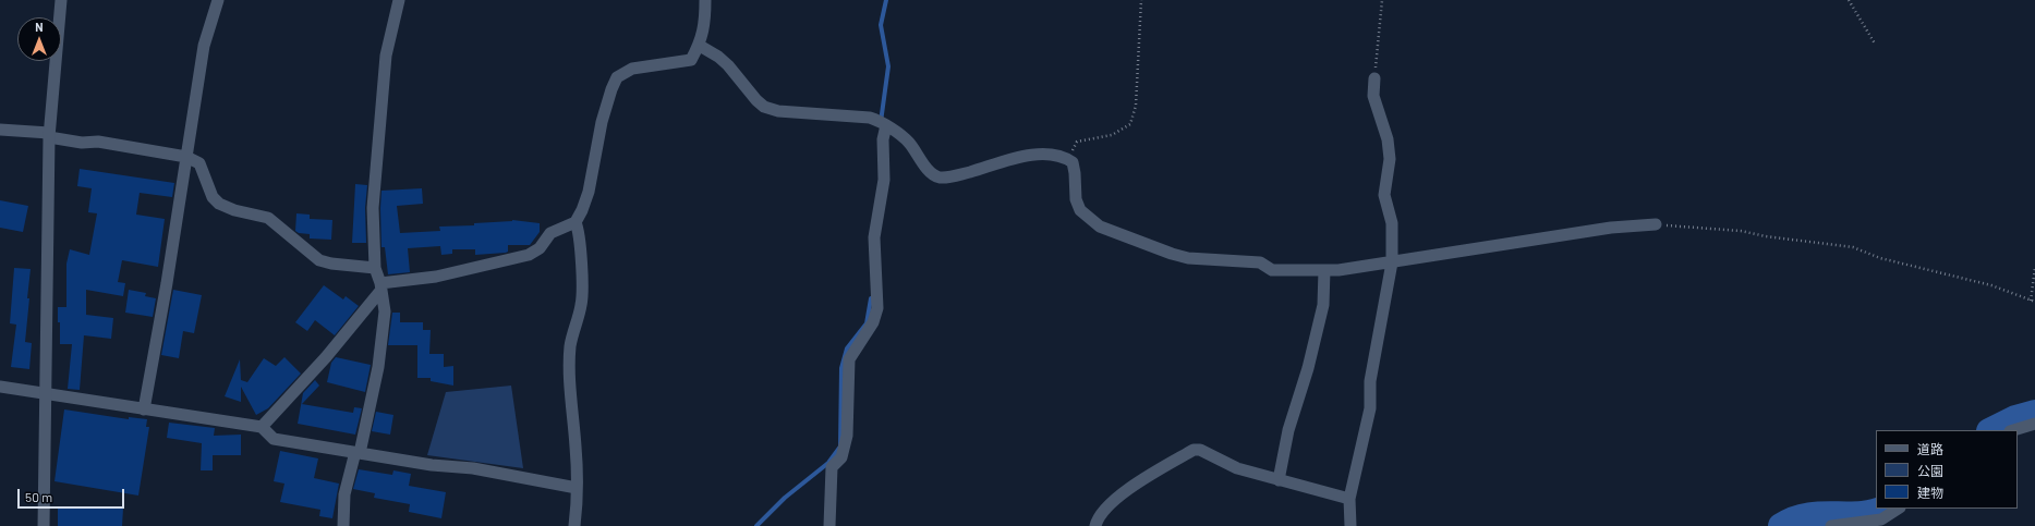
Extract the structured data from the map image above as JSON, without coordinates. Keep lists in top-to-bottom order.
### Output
{
  "legend": ["道路", "公園", "建物"],
  "scale_bar": "50 m",
  "north": "top"
}
